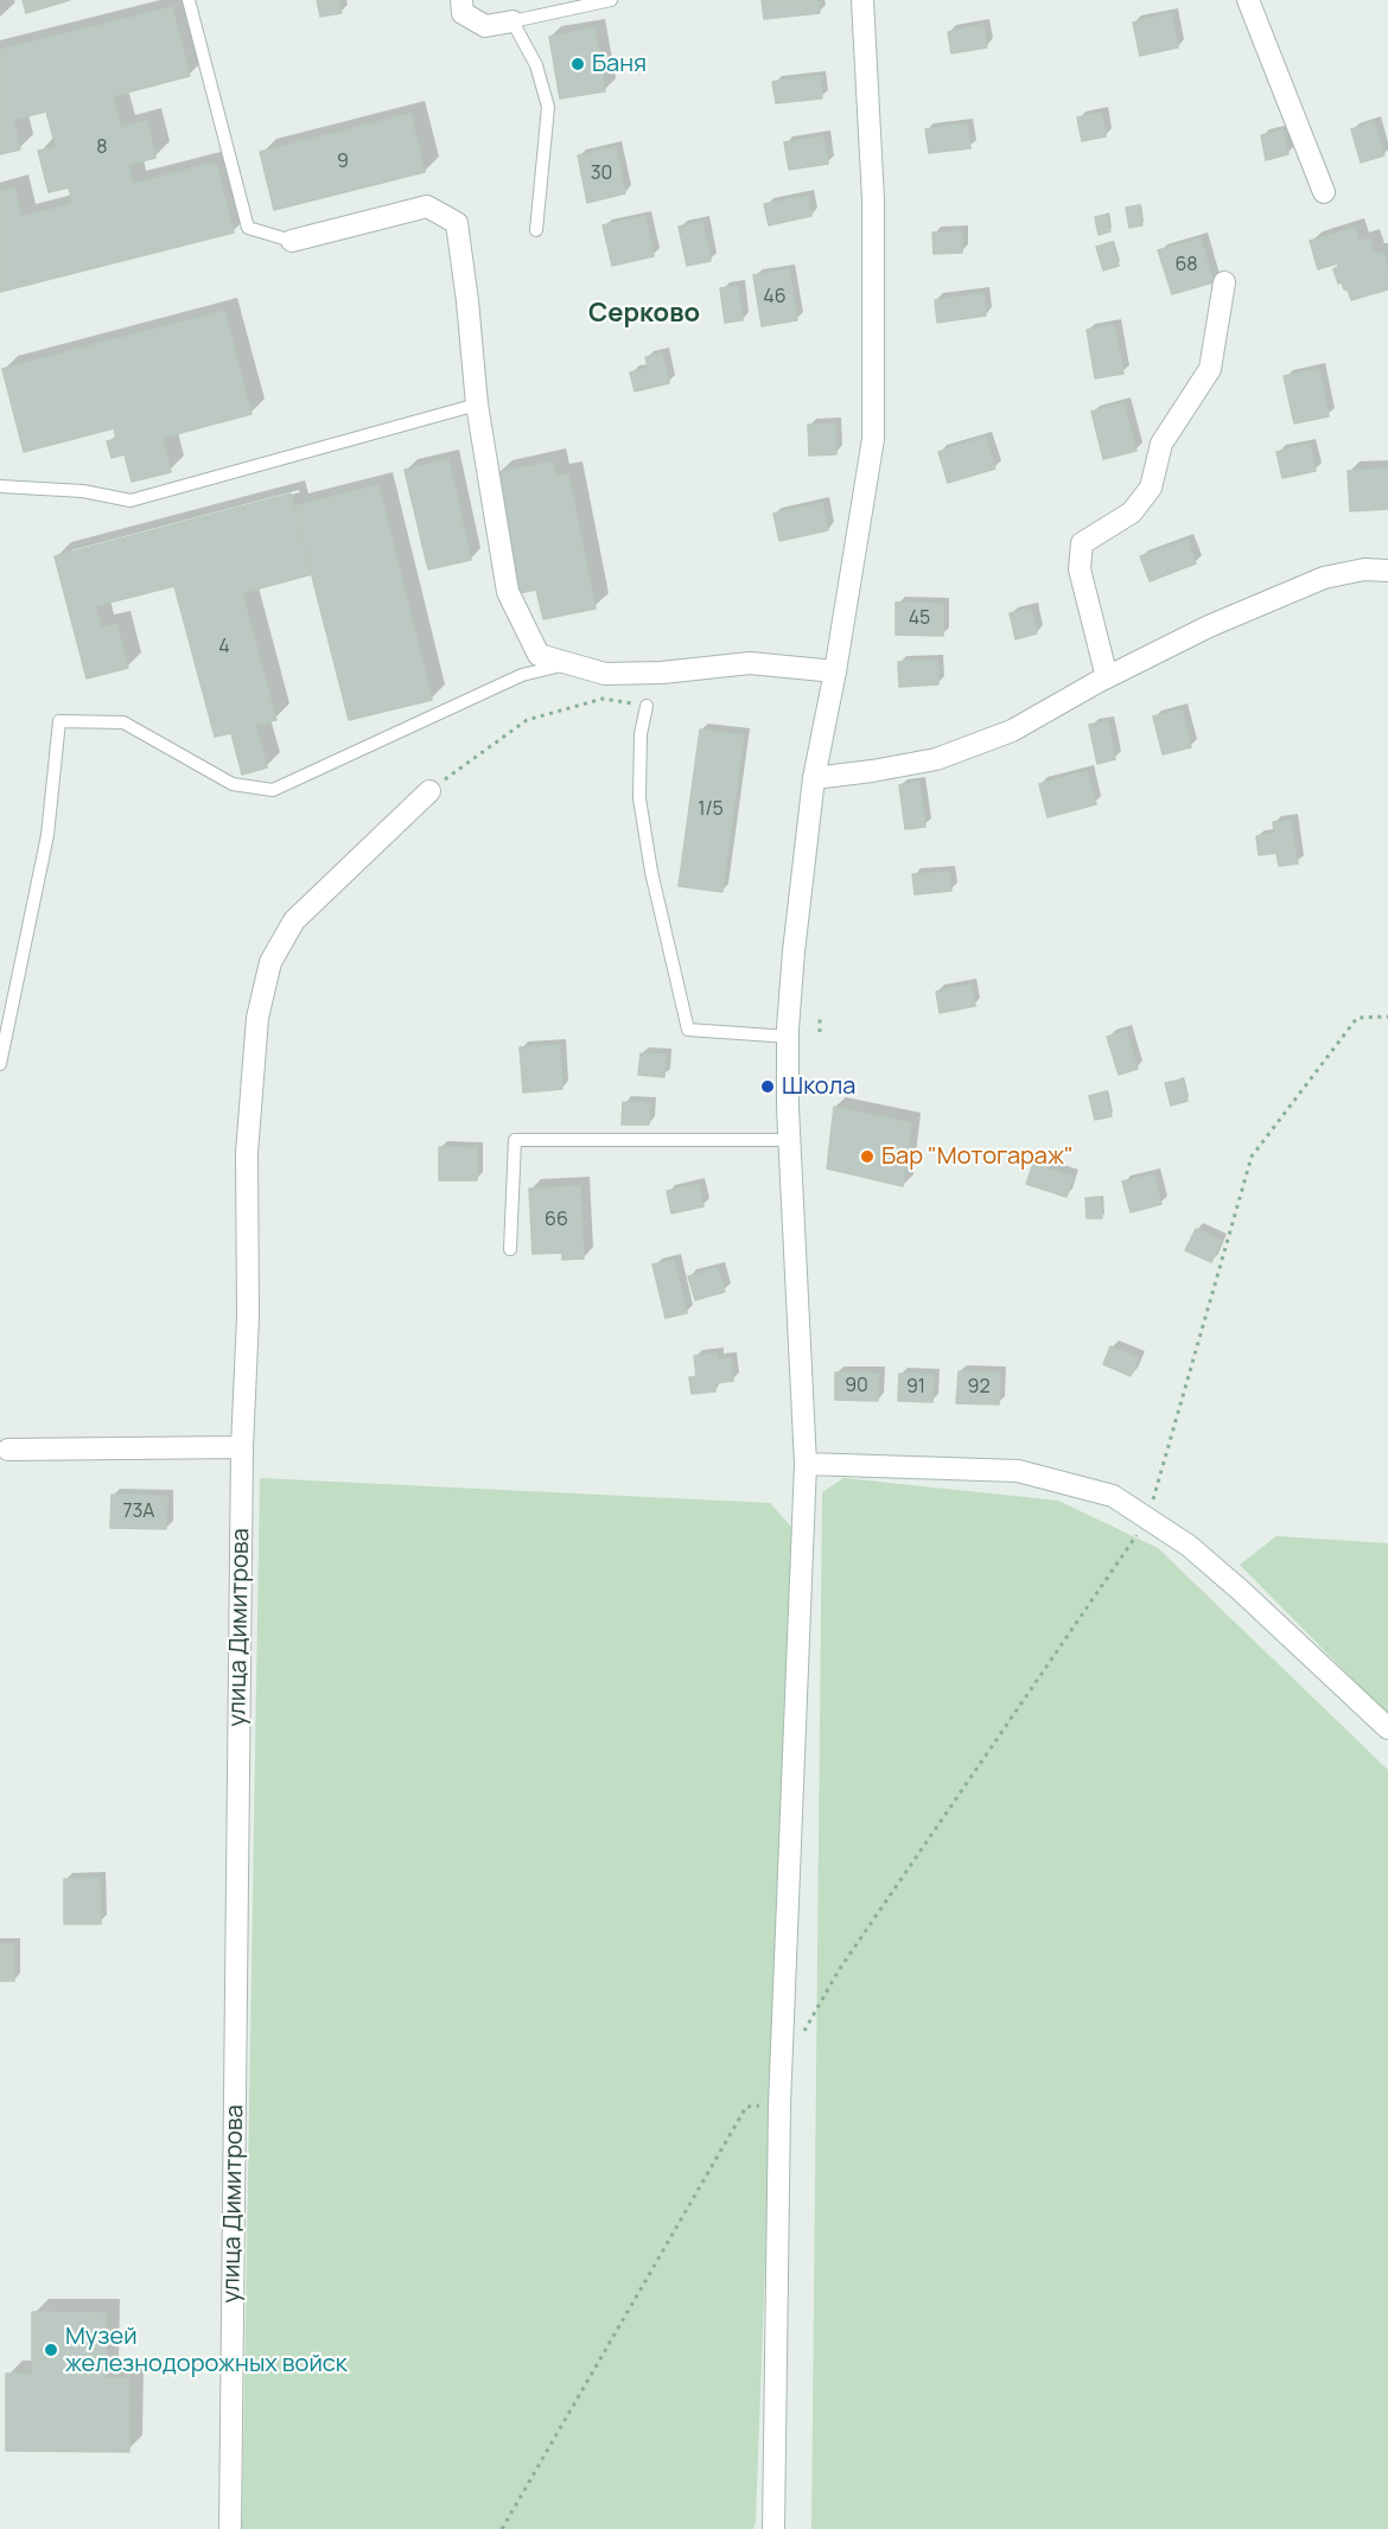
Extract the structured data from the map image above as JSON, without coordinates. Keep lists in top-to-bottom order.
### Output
{
  "streets": {
    "street": ["улица Димитрова"]
  },
  "districts": ["Серково"],
  "places": [
    "Баня",
    "Школа",
    "Бар \"Мотогараж\"",
    "Музей железнодорожных войск"
  ],
  "house_numbers": [
    "8",
    "9",
    "30",
    "68",
    "46",
    "45",
    "4",
    "1/5",
    "66",
    "90",
    "91",
    "92",
    "73А"
  ]
}
